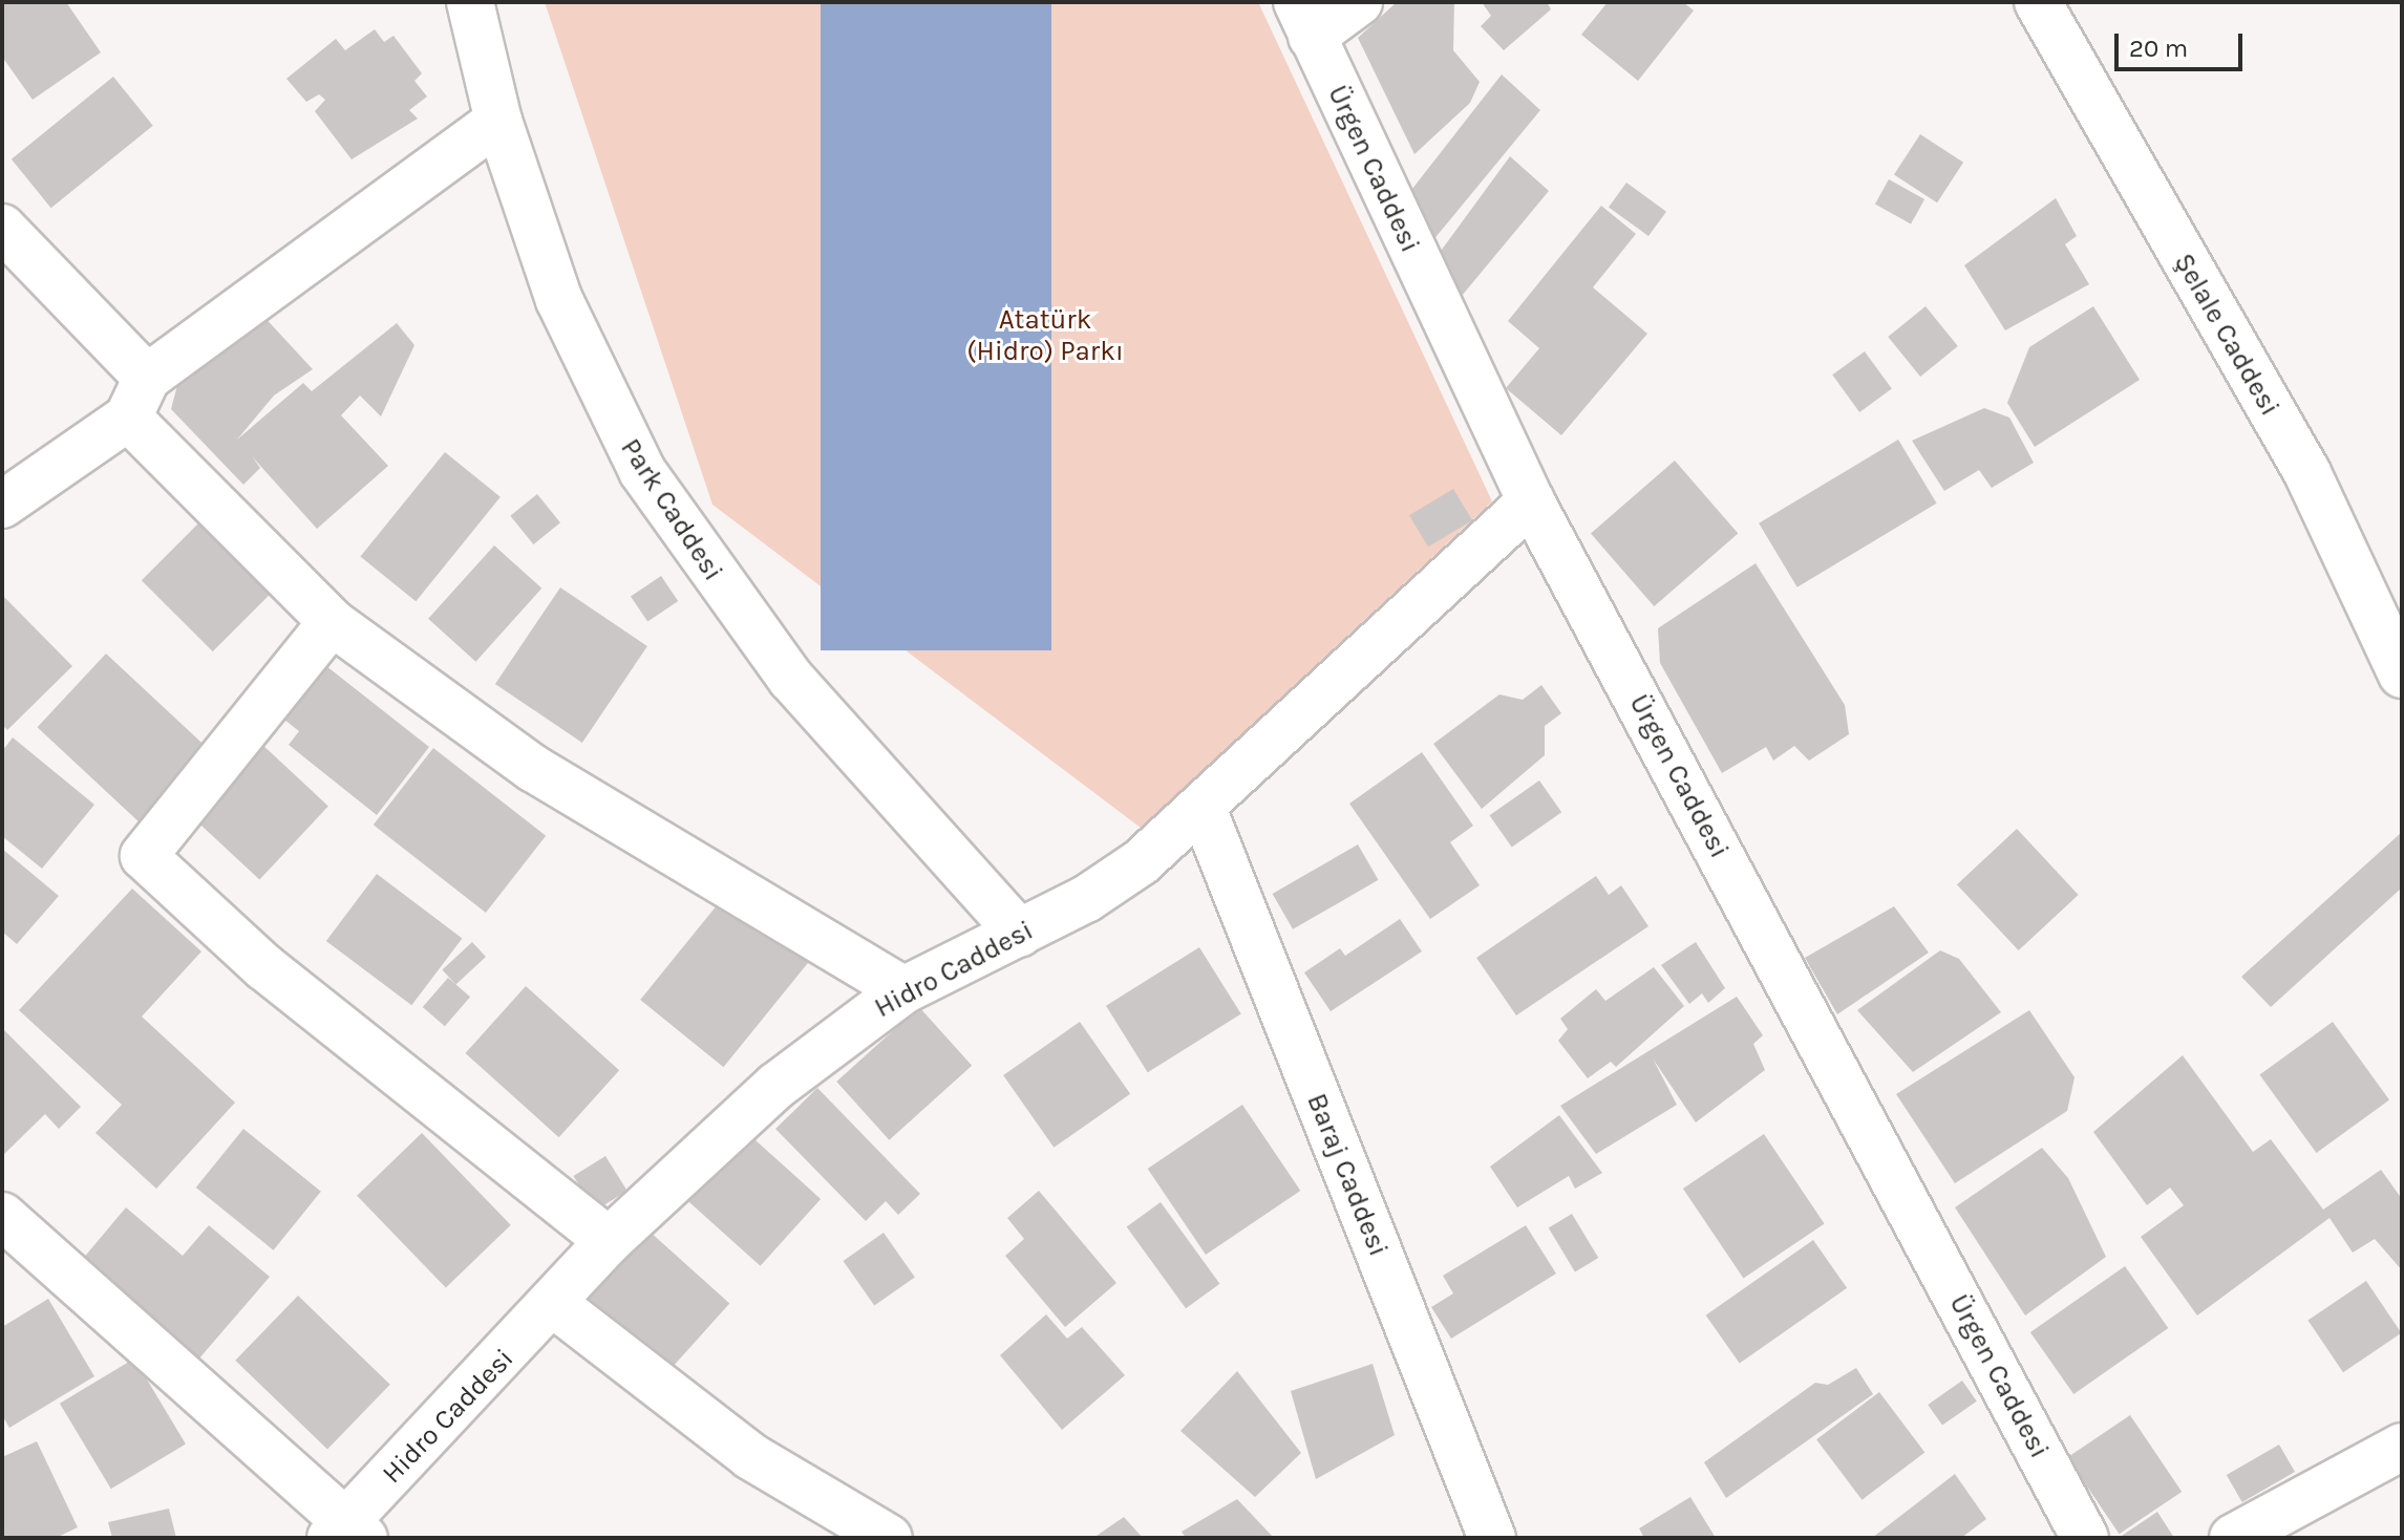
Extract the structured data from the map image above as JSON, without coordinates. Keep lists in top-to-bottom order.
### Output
{
  "streets": {
    "street": [
      "Ürgen Caddesi",
      "Şelale Caddesi",
      "Park Caddesi",
      "Hidro Caddesi",
      "Baraj Caddesi"
    ]
  },
  "crossings": [
    ["Ürgen Caddesi", "Hidro Caddesi"],
    ["Park Caddesi", "Hidro Caddesi"],
    ["Hidro Caddesi", "Baraj Caddesi"]
  ],
  "parks": ["Atatürk (Hidro) Parkı"],
  "scale_bar": "20 m"
}
